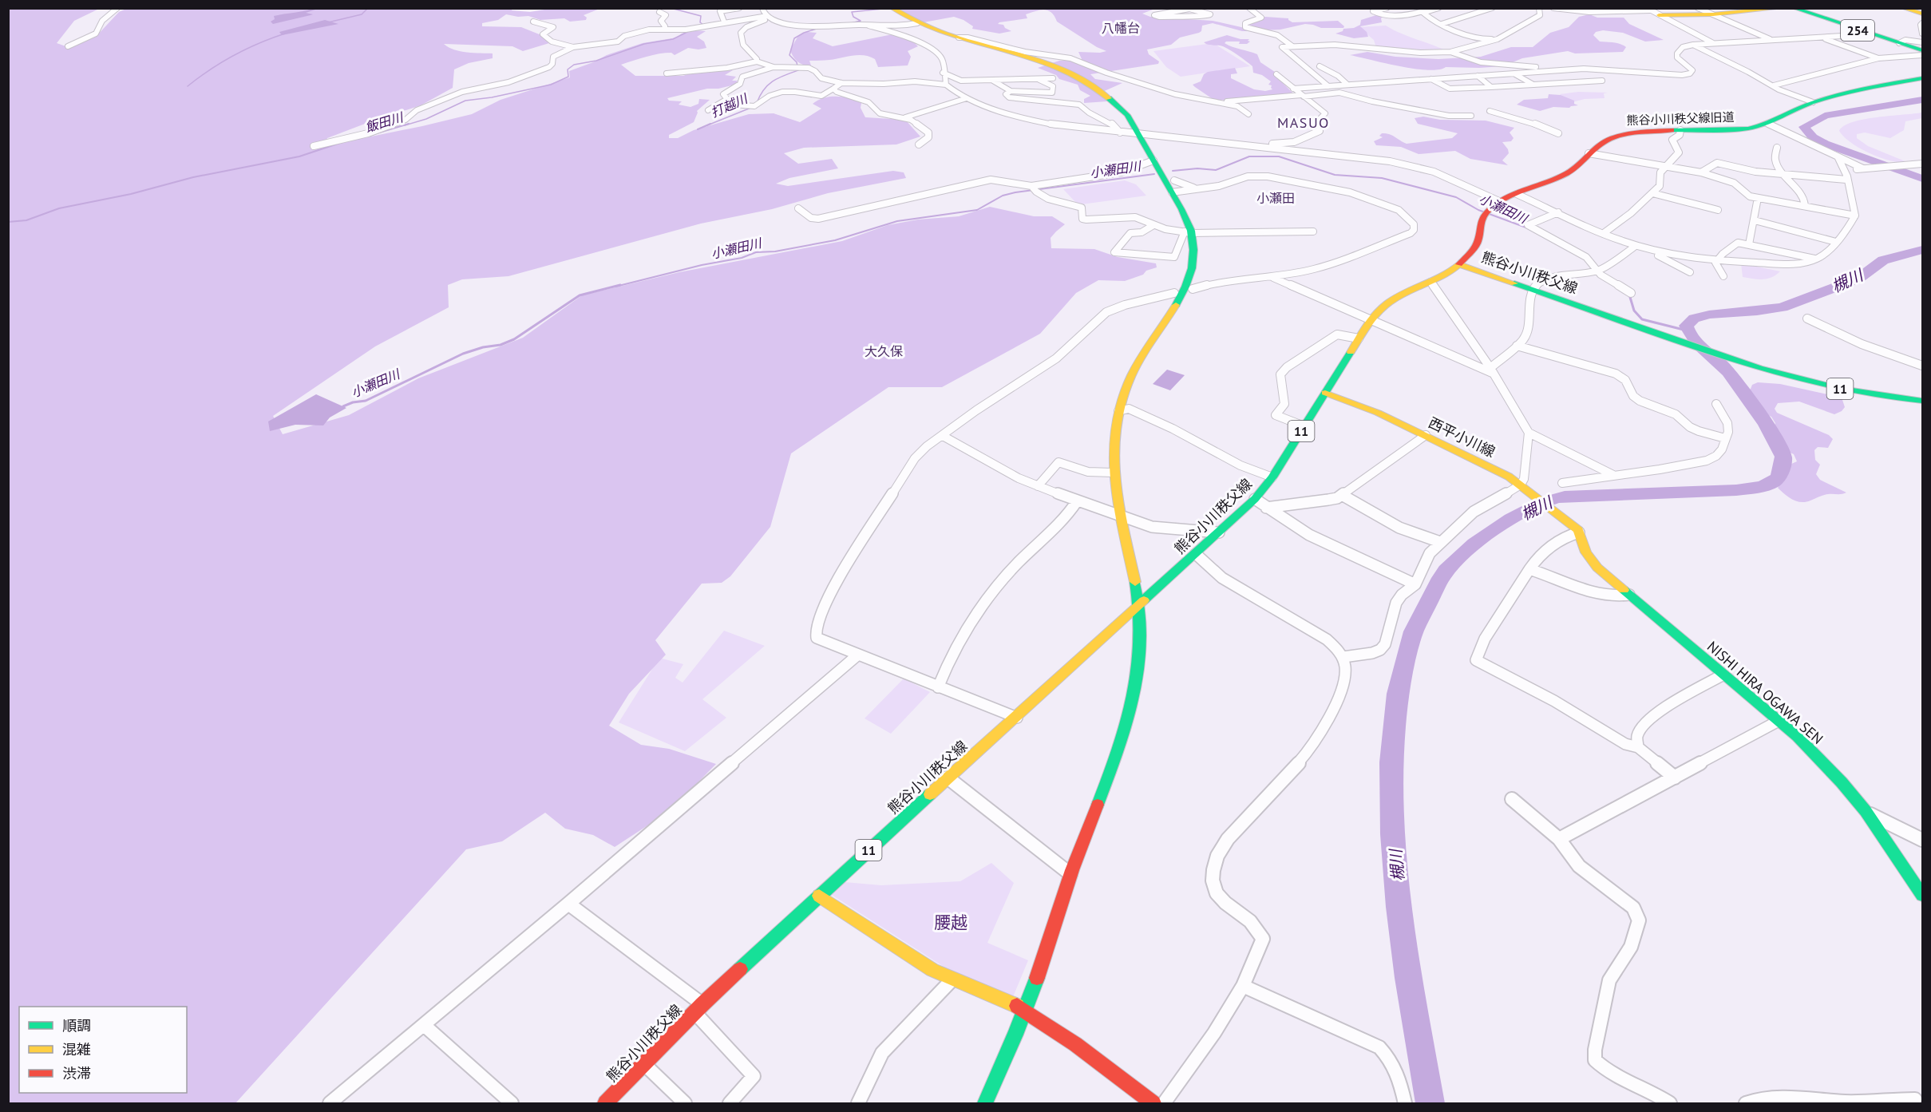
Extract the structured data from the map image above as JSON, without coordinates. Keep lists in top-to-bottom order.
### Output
{
  "streets": {
    "main road": [
      "254",
      "熊谷小川秩父線旧道",
      "熊谷小川秩父線",
      "11",
      "西平小川線",
      "NISHI HIRA OGAWA SEN"
    ]
  },
  "crossings": [
    ["熊谷小川秩父線旧道", "熊谷小川秩父線"],
    ["熊谷小川秩父線", "西平小川線"],
    ["西平小川線", "NISHI HIRA OGAWA SEN"]
  ],
  "districts": [
    "八幡台",
    "MASUO",
    "小瀬田",
    "大久保"
  ],
  "water": [
    "打越川",
    "飯田川",
    "小瀬田川",
    "槻川"
  ],
  "parks": ["腰越"],
  "legend": ["順調", "混雑", "渋滞"]
}
